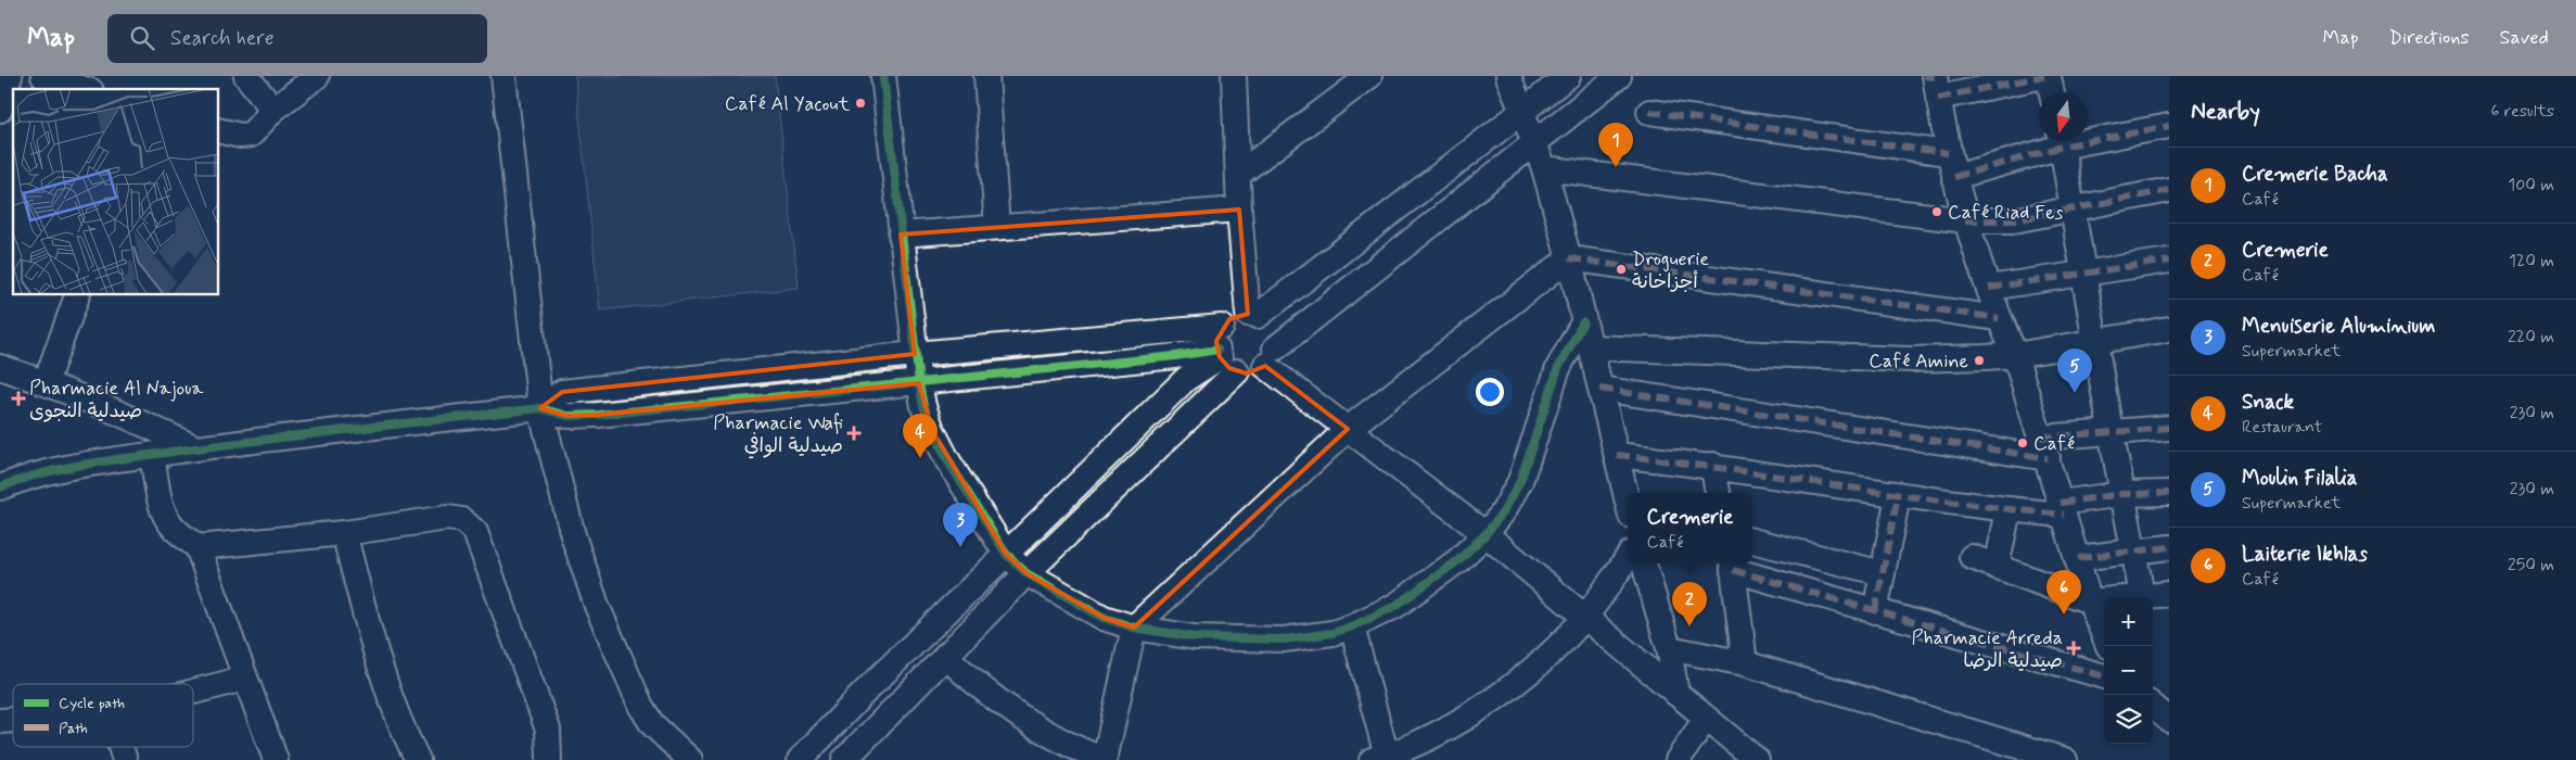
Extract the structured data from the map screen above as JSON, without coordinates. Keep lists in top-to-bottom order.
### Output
{
  "places": {
    "other": [
      "Café Al Yacout",
      "Café Riad Fes",
      "Droguerie أجزاخانة",
      "Café Amine",
      "Café"
    ],
    "health": ["Pharmacie Al Najoua صيدلية النجوى", "Pharmacie Wafi صيدلية الوافي", "Pharmacie Arreda صيدلية الرضا"]
  },
  "legend": ["Cycle path", "Path"],
  "north": "bottom",
  "page": {
    "header": "Map",
    "search": "Search here",
    "nav": ["Map", "Directions", "Saved"],
    "heading": ["Nearby", "6 results"],
    "pins": [
      "1",
      "5",
      "4",
      "3",
      "6",
      "2"
    ],
    "list": [
      {
        "mark": "1",
        "name": "Cremerie Bacha",
        "note": "Café",
        "value": "100 m"
      },
      {
        "mark": "2",
        "name": "Cremerie",
        "note": "Café",
        "value": "120 m"
      },
      {
        "mark": "3",
        "name": "Menuiserie Aluminium",
        "note": "Supermarket",
        "value": "220 m"
      },
      {
        "mark": "4",
        "name": "Snack",
        "note": "Restaurant",
        "value": "230 m"
      },
      {
        "mark": "5",
        "name": "Moulin Filalia",
        "note": "Supermarket",
        "value": "230 m"
      },
      {
        "mark": "6",
        "name": "Laiterie Ikhlas",
        "note": "Café",
        "value": "250 m"
      }
    ],
    "popup": ["Cremerie", "Café"],
    "map_buttons": ["+", "−"]
  }
}
